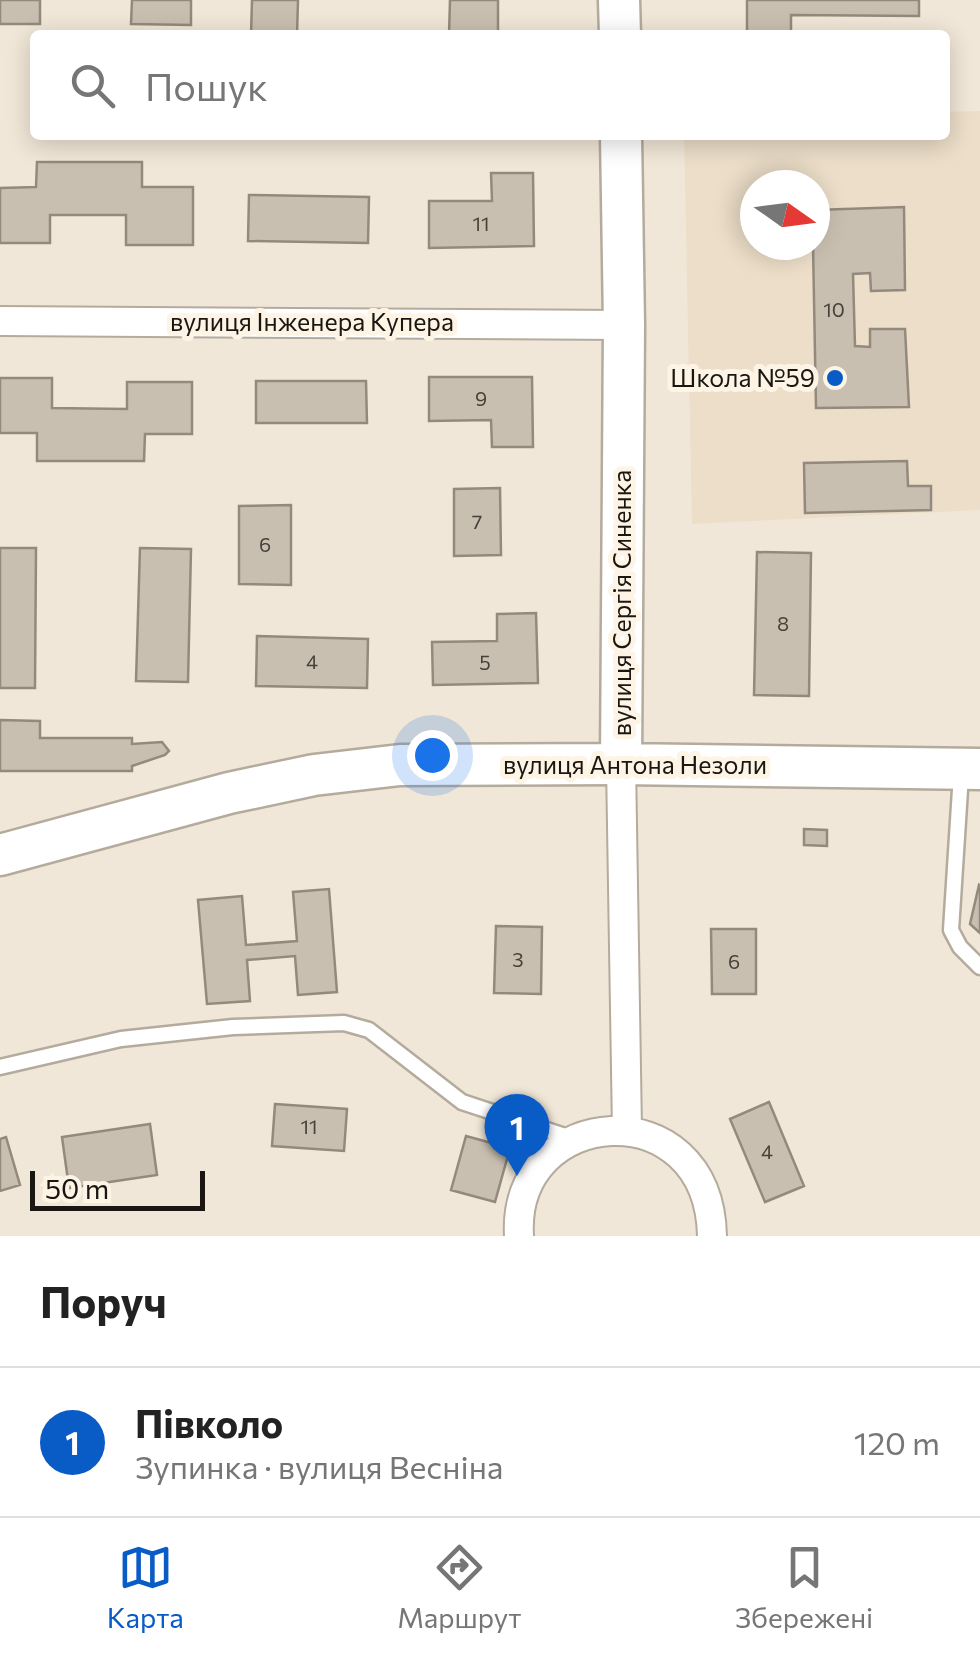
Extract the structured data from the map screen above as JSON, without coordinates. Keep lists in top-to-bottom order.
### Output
{
  "streets": {
    "main road": ["вулиця Сергія Синенка", "вулиця Антона Незоли"],
    "street": ["вулиця Інженера Купера"]
  },
  "crossings": [
    ["вулиця Інженера Купера", "вулиця Сергія Синенка"],
    ["вулиця Сергія Синенка", "вулиця Антона Незоли"]
  ],
  "places": ["Школа №59"],
  "house_numbers": [
    "11",
    "10",
    "9",
    "7",
    "6",
    "8",
    "4",
    "5",
    "3",
    "6",
    "11",
    "4"
  ],
  "scale_bar": "50 m",
  "north": "right",
  "page": {
    "search": "Пошук",
    "pins": "1",
    "scale": "50 m",
    "heading": "Поруч",
    "list": [
      {
        "mark": "1",
        "name": "Півколо",
        "note": "Зупинка · вулиця Весніна",
        "value": "120 m"
      }
    ],
    "nav": ["Карта", "Маршрут", "Збережені"]
  }
}
